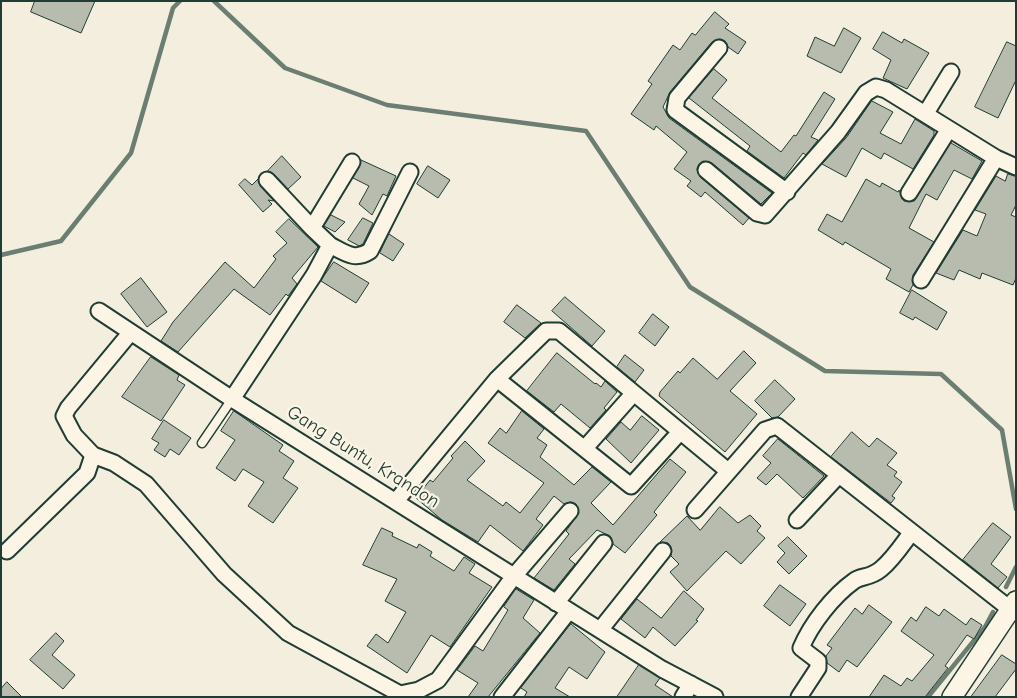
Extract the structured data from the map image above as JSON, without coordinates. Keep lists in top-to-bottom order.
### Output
{
  "streets": {
    "street": ["Gang Buntu, Krandon"]
  }
}
